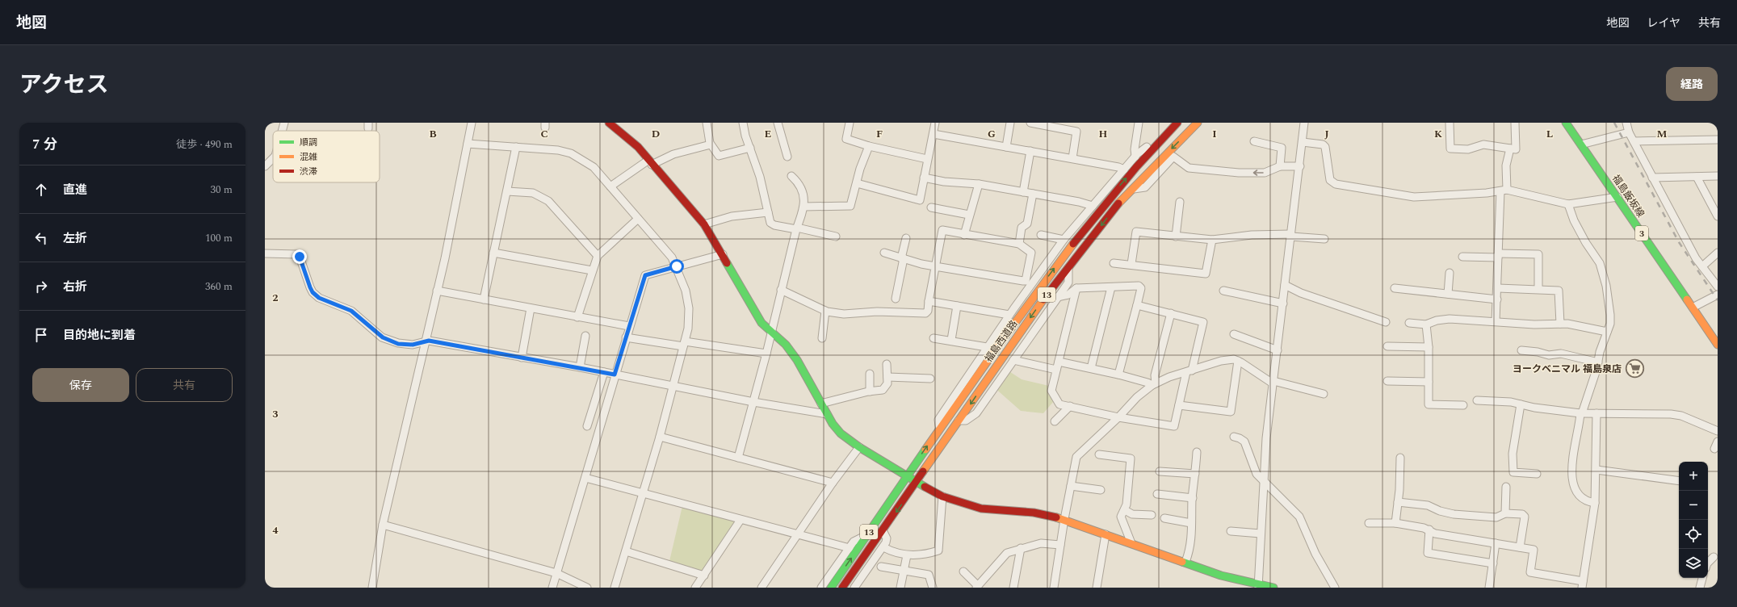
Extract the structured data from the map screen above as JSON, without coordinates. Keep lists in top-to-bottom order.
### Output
{
  "streets": {
    "main road": [
      "福島飯坂線",
      "3",
      "13",
      "福島西道路"
    ]
  },
  "places": {
    "supermarket": ["ヨークベニマル 福島泉店"]
  },
  "legend": ["順調", "混雑", "渋滞"],
  "page": {
    "header": "地図",
    "nav": ["地図", "レイヤ", "共有"],
    "title": "アクセス",
    "buttons": [
      "経路",
      ["保存", "共有"]
    ],
    "heading": ["7 分", "徒歩 · 490 m"],
    "list": [
      ["直進", "30 m"],
      ["左折", "100 m"],
      ["右折", "360 m"],
      "目的地に到着"
    ],
    "map_buttons": ["+", "−"]
  },
  "grid": {
    "columns": [
      "B",
      "C",
      "D",
      "E",
      "F",
      "G",
      "H",
      "I",
      "J",
      "K",
      "L",
      "M"
    ],
    "rows": ["2", "3", "4"]
  }
}
